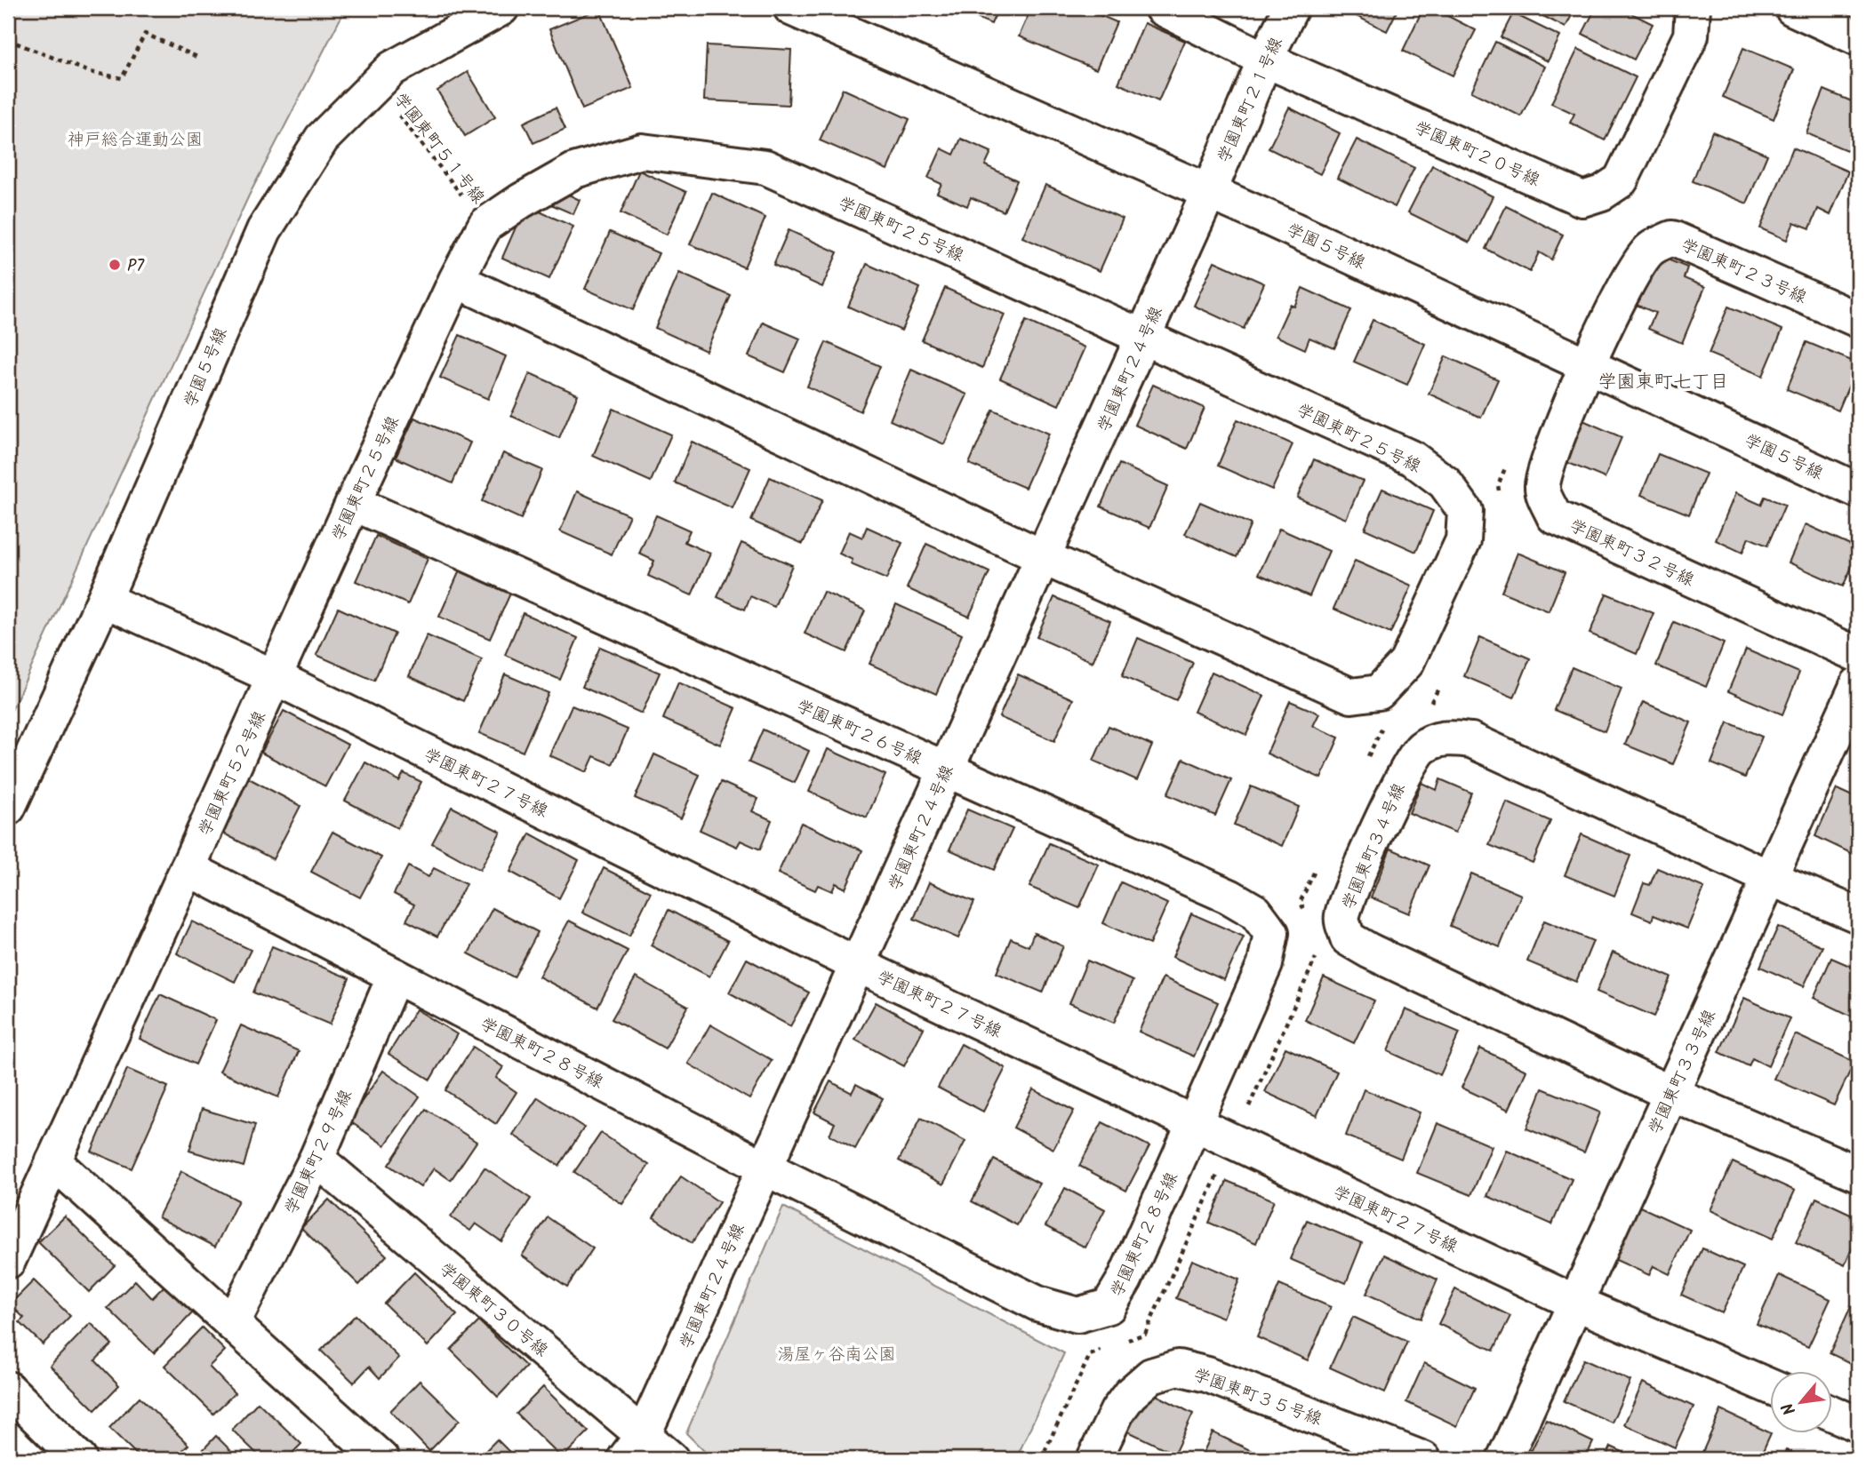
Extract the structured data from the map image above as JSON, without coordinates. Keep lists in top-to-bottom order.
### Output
{
  "streets": {
    "street": [
      "学園東町２１号線",
      "学園東町２０号線",
      "学園東町２５号線",
      "学園５号線",
      "学園東町２３号線",
      "学園東町２４号線",
      "学園東町３２号線",
      "学園東町２６号線",
      "学園東町５２号線",
      "学園東町２７号線",
      "学園東町３４号線",
      "学園東町２８号線",
      "学園東町３３号線",
      "学園東町２９号線",
      "学園東町３０号線",
      "学園東町３５号線"
    ],
    "path": ["学園東町５１号線"]
  },
  "crossings": [
    ["学園東町２１号線", "学園東町２０号線"],
    ["学園東町２１号線", "学園５号線"],
    ["学園東町２１号線", "学園東町２４号線"],
    ["学園東町５１号線", "学園東町２５号線"],
    ["学園東町５１号線", "学園５号線"],
    ["学園東町２５号線", "学園東町２４号線"],
    ["学園東町２５号線", "学園東町２６号線"],
    ["学園東町２５号線", "学園東町５２号線"],
    ["学園東町２５号線", "学園東町２７号線"],
    ["学園５号線", "学園東町２３号線"],
    ["学園５号線", "学園東町２４号線"],
    ["学園５号線", "学園東町３２号線"],
    ["学園５号線", "学園東町２７号線"],
    ["学園東町２３号線", "学園東町３２号線"],
    ["学園東町２４号線", "学園東町２６号線"],
    ["学園東町２４号線", "学園東町２７号線"],
    ["学園東町２４号線", "学園東町２８号線"],
    ["学園東町２４号線", "学園東町３０号線"],
    ["学園東町２６号線", "学園東町２７号線"],
    ["学園東町２６号線", "学園東町２８号線"],
    ["学園東町５２号線", "学園東町２７号線"],
    ["学園東町５２号線", "学園東町２８号線"],
    ["学園東町２７号線", "学園東町２８号線"],
    ["学園東町２７号線", "学園東町３３号線"],
    ["学園東町３４号線", "学園東町３３号線"],
    ["学園東町２８号線", "学園東町２９号線"],
    ["学園東町２９号線", "学園東町３０号線"]
  ],
  "districts": ["学園東町七丁目"],
  "parks": ["神戸総合運動公園", "湯屋ヶ谷南公園"],
  "places": ["P7"],
  "north": "bottom left"
}
